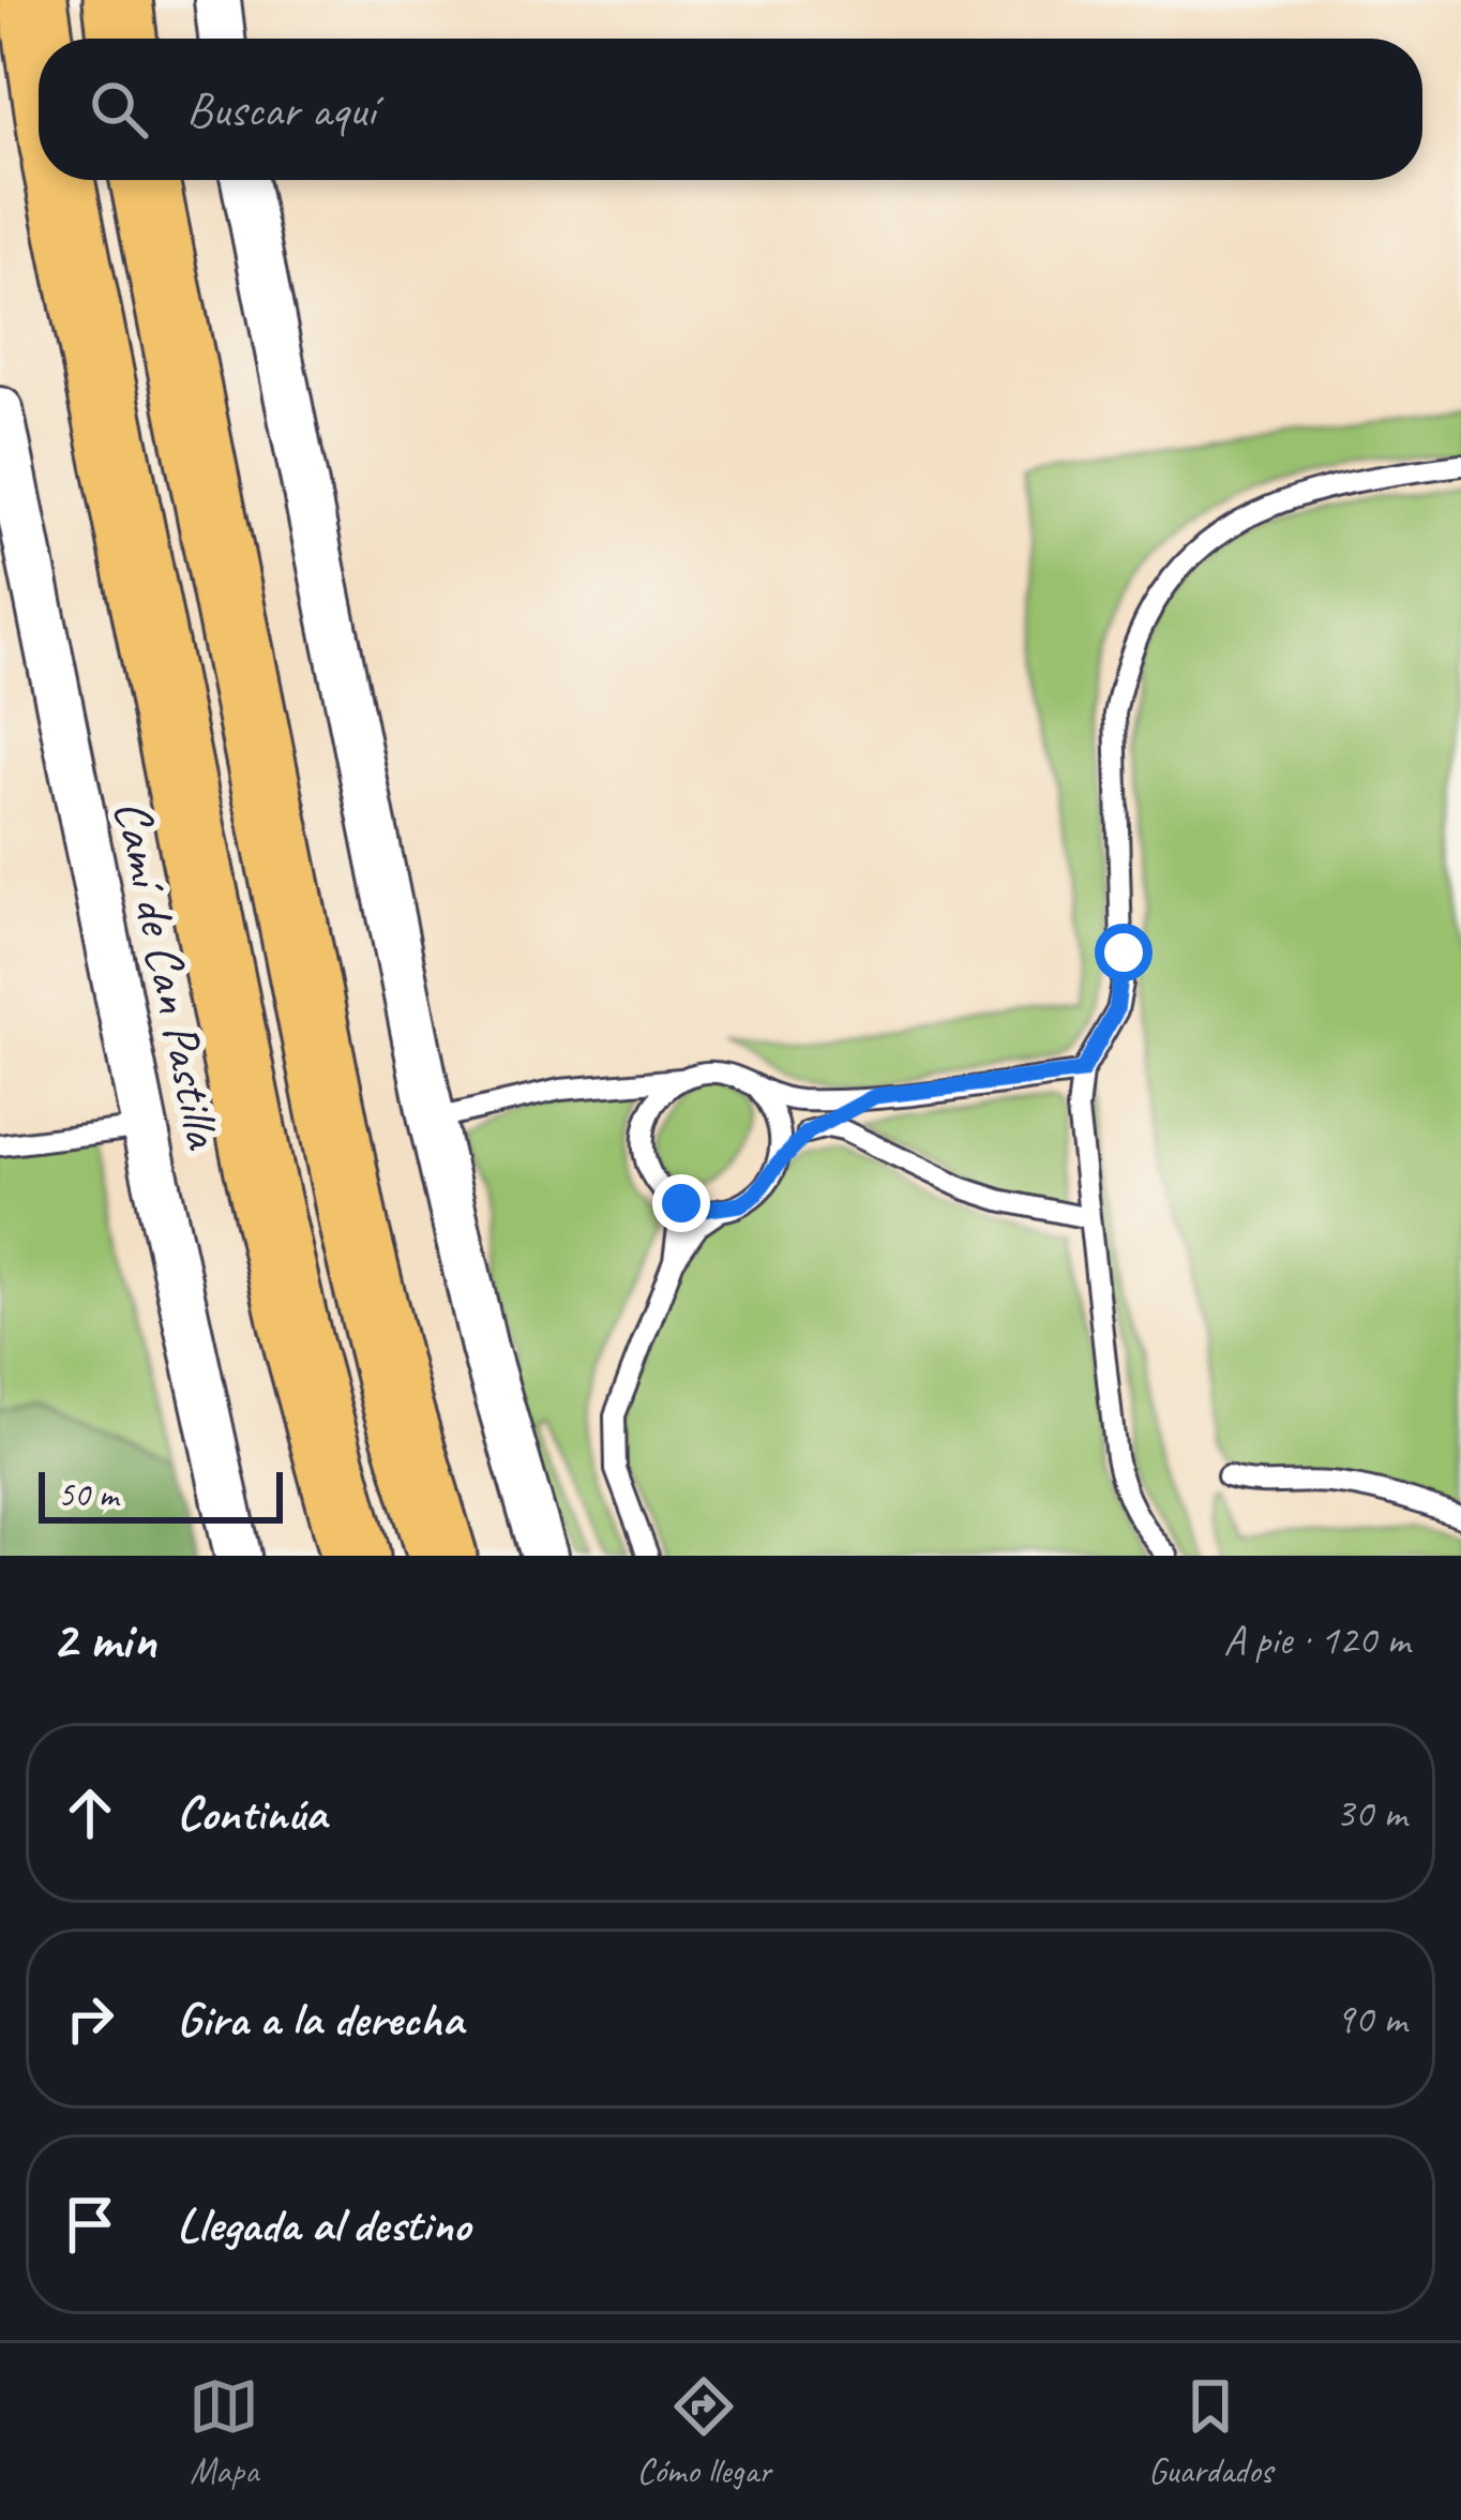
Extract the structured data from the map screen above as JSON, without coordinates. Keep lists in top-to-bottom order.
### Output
{
  "streets": {
    "street": ["Camí de Can Pastilla"]
  },
  "scale_bar": "50 m",
  "page": {
    "search": "Buscar aquí",
    "scale": "50 m",
    "heading": ["2 min", "A pie · 120 m"],
    "list": [
      ["Continúa", "30 m"],
      ["Gira a la derecha", "90 m"],
      "Llegada al destino"
    ],
    "nav": ["Mapa", "Cómo llegar", "Guardados"]
  }
}
